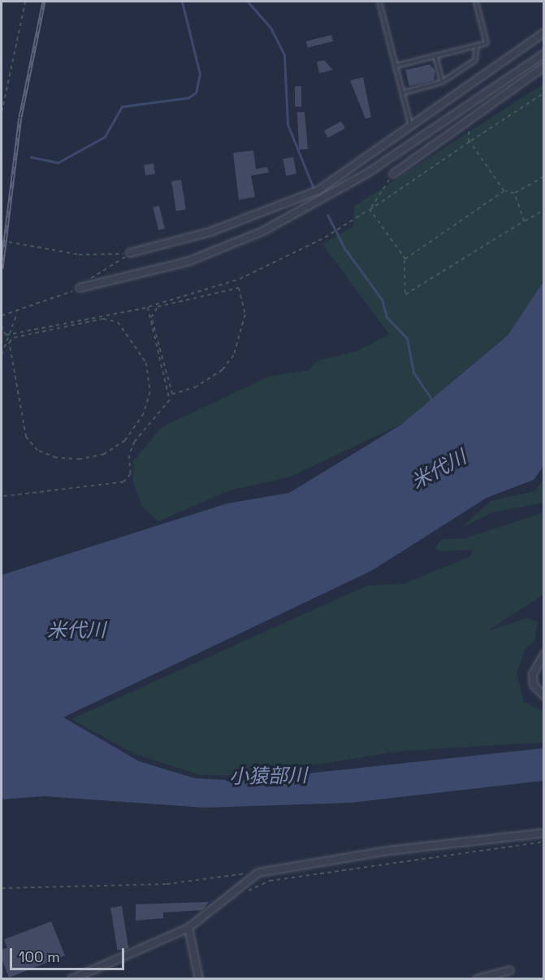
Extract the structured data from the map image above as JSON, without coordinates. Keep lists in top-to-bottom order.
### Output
{
  "water": ["米代川", "小猿部川"],
  "scale_bar": "100 m"
}
